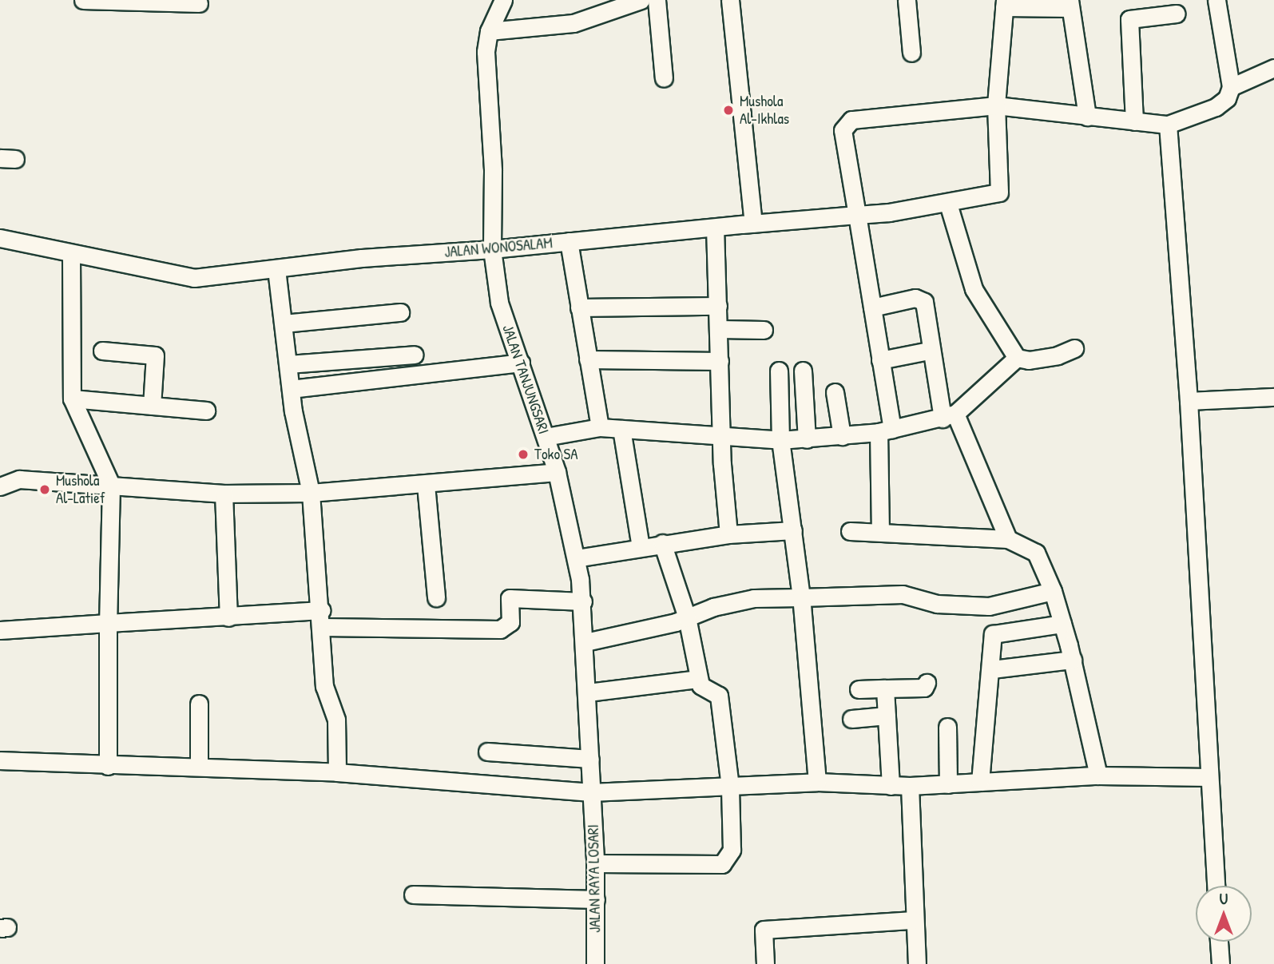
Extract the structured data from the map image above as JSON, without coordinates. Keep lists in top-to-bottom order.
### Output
{
  "streets": {
    "street": ["JALAN WONOSALAM", "JALAN TANJUNGSARI", "JALAN RAYA LOSARI"]
  },
  "crossings": [
    ["JALAN WONOSALAM", "JALAN TANJUNGSARI"],
    ["JALAN TANJUNGSARI", "JALAN RAYA LOSARI"]
  ],
  "places": ["Mushola Al-Ikhlas", "Toko SA", "Mushola Al-Latief"],
  "north": "top"
}
